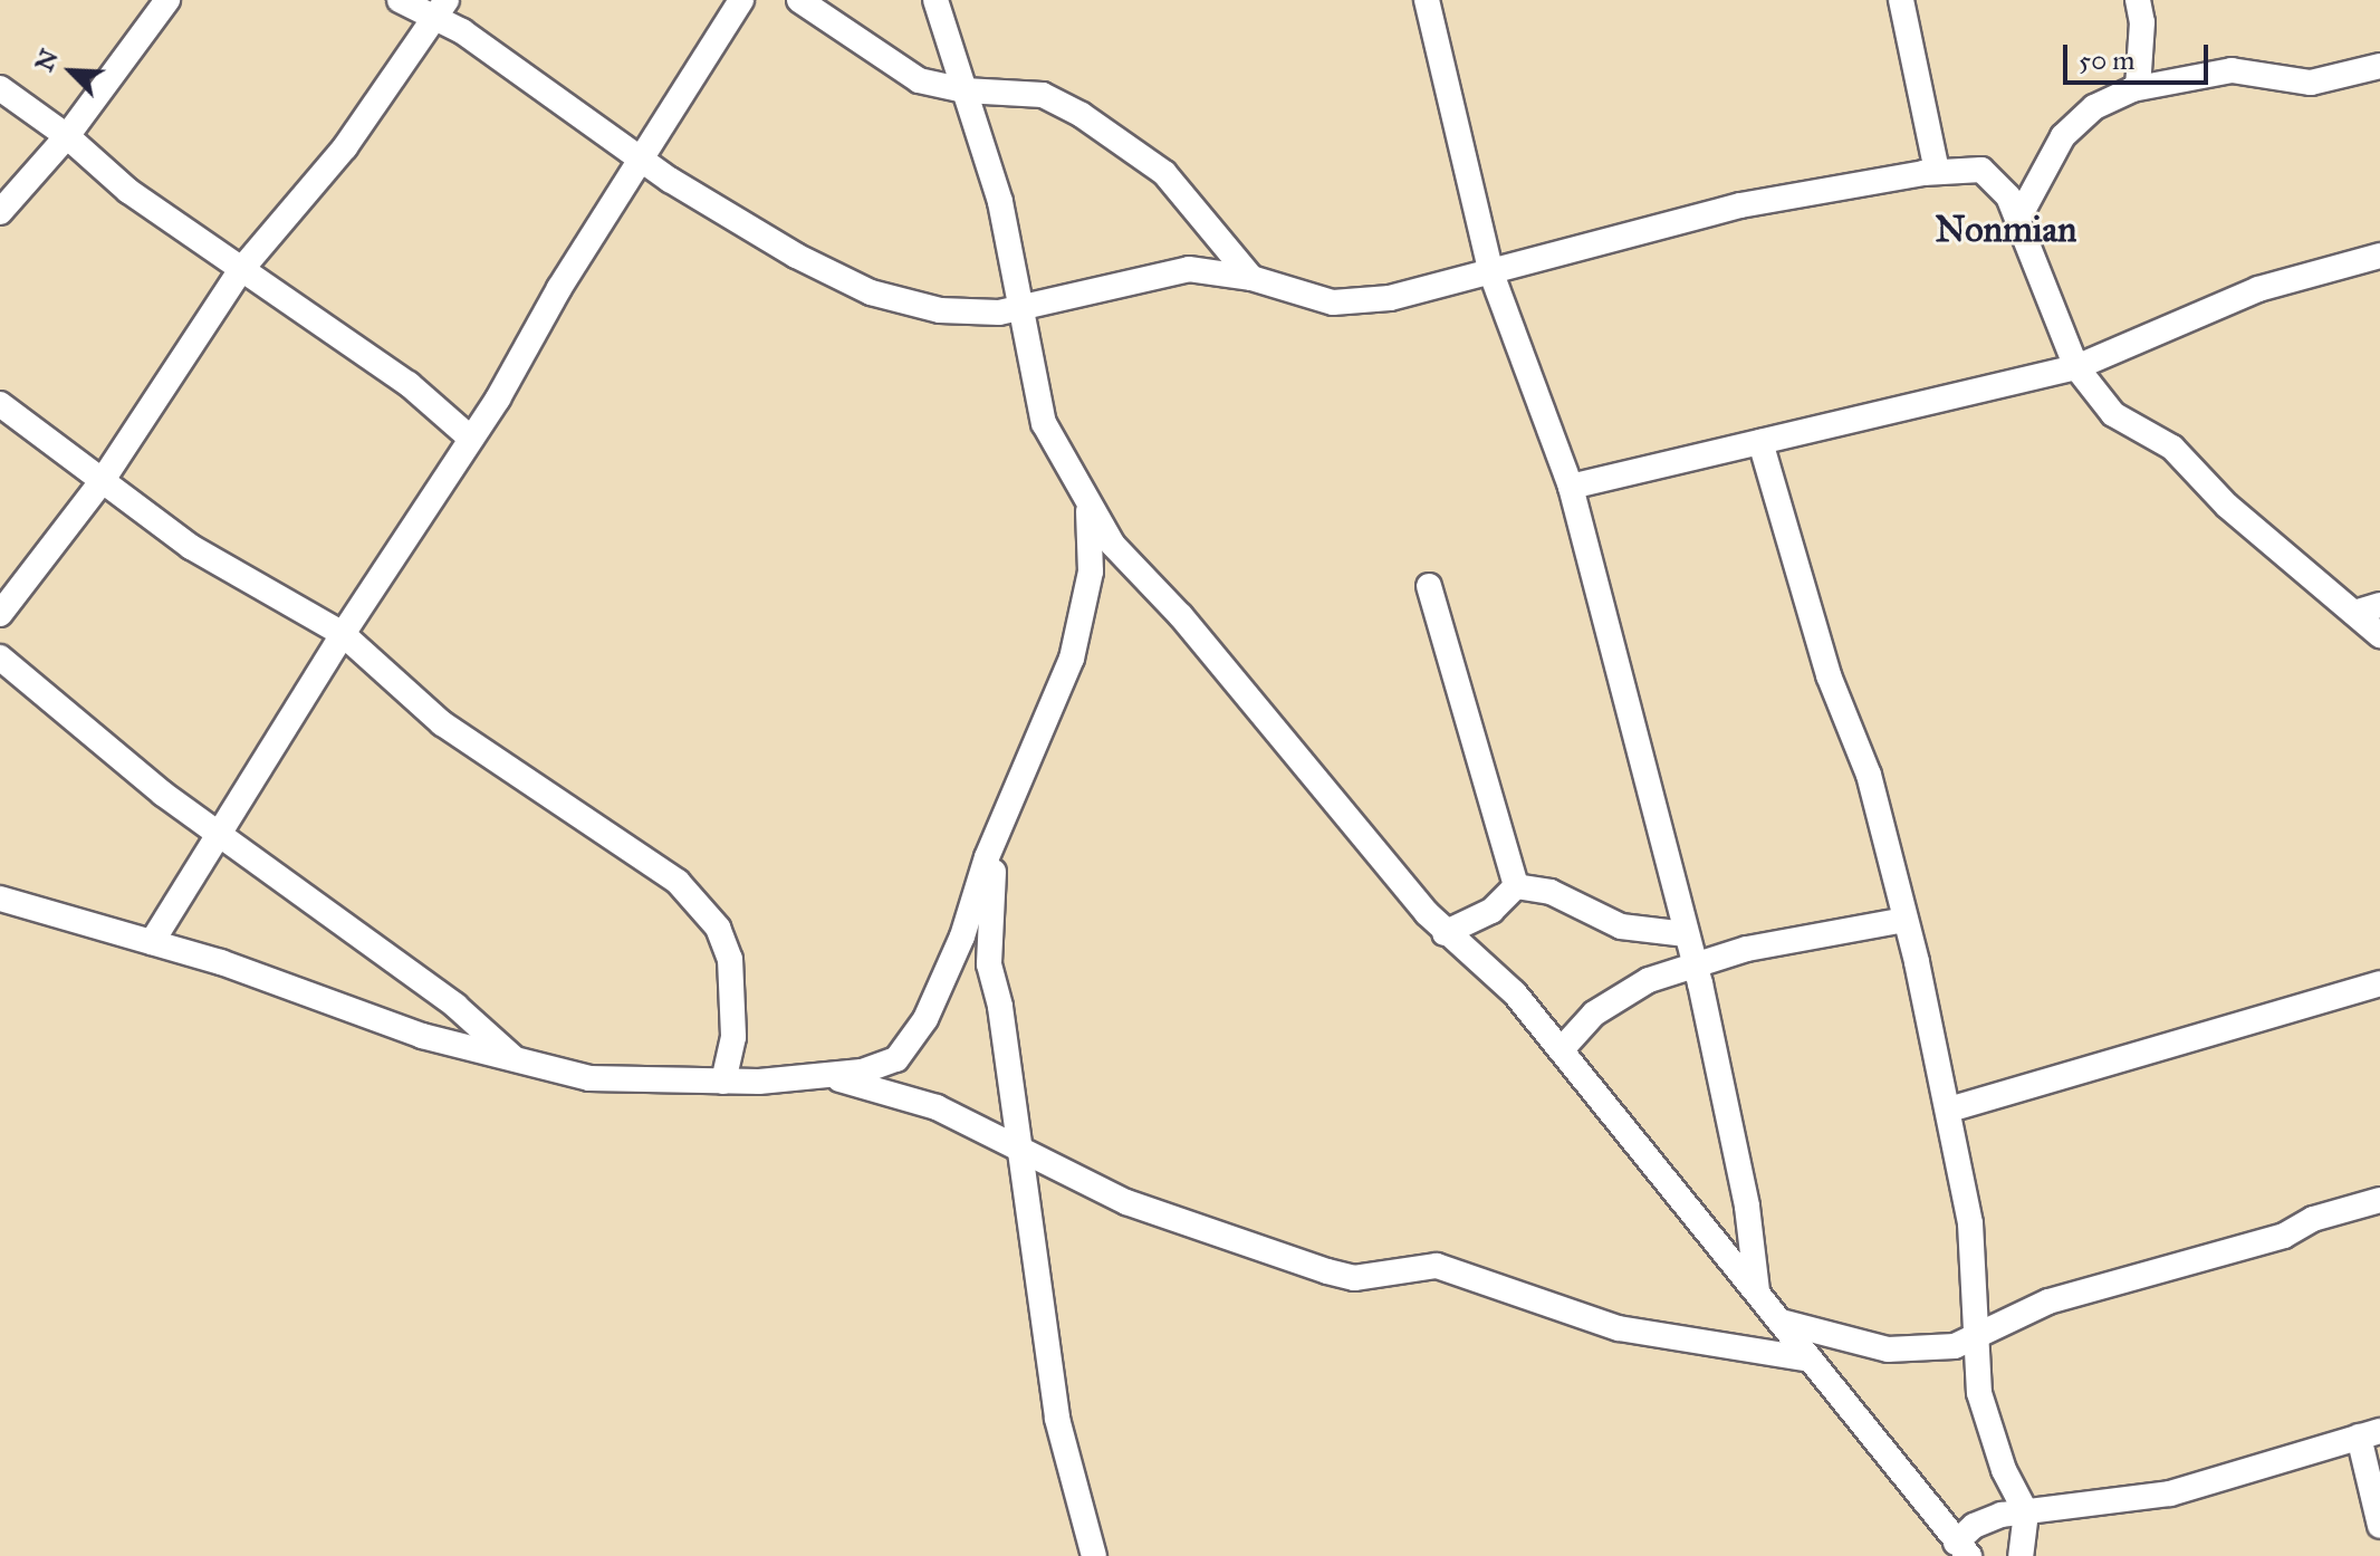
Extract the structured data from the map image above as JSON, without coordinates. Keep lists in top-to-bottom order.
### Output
{
  "districts": ["Nonmian"],
  "scale_bar": "50 m",
  "north": "top left"
}
